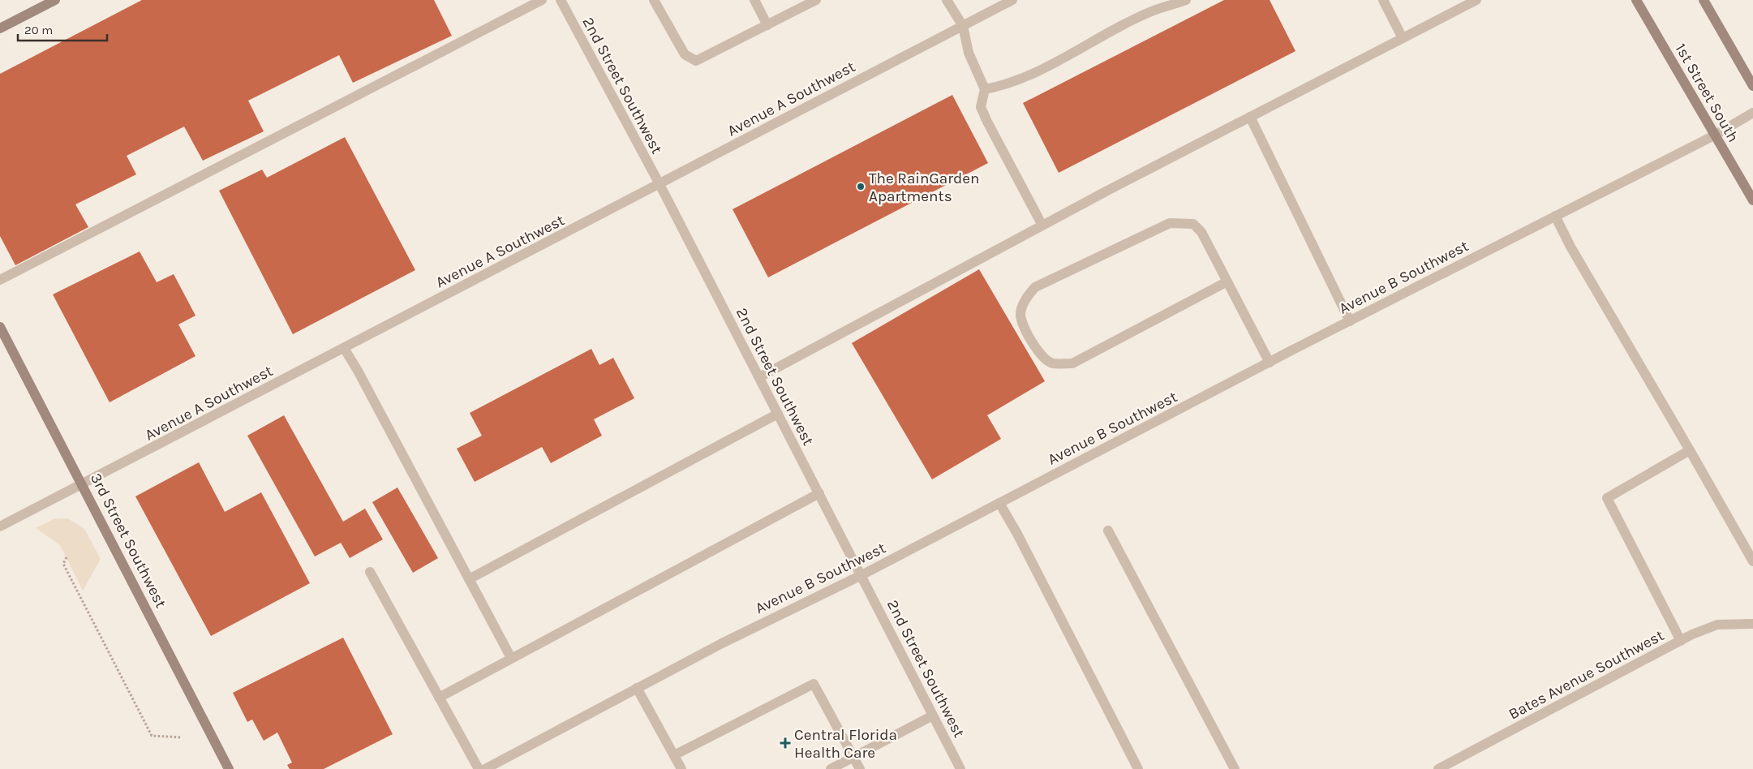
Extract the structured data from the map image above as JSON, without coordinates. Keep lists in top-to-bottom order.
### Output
{
  "streets": {
    "street": [
      "2nd Street Southwest",
      "1st Street South",
      "Avenue A Southwest",
      "Avenue B Southwest",
      "3rd Street Southwest",
      "Bates Avenue Southwest"
    ]
  },
  "crossings": [
    ["2nd Street Southwest", "Avenue A Southwest"],
    ["2nd Street Southwest", "Avenue B Southwest"],
    ["1st Street South", "Avenue B Southwest"],
    ["Avenue A Southwest", "3rd Street Southwest"]
  ],
  "places": {
    "other": ["The RainGarden Apartments"],
    "health": ["Central Florida Health Care"]
  },
  "scale_bar": "20 m"
}
